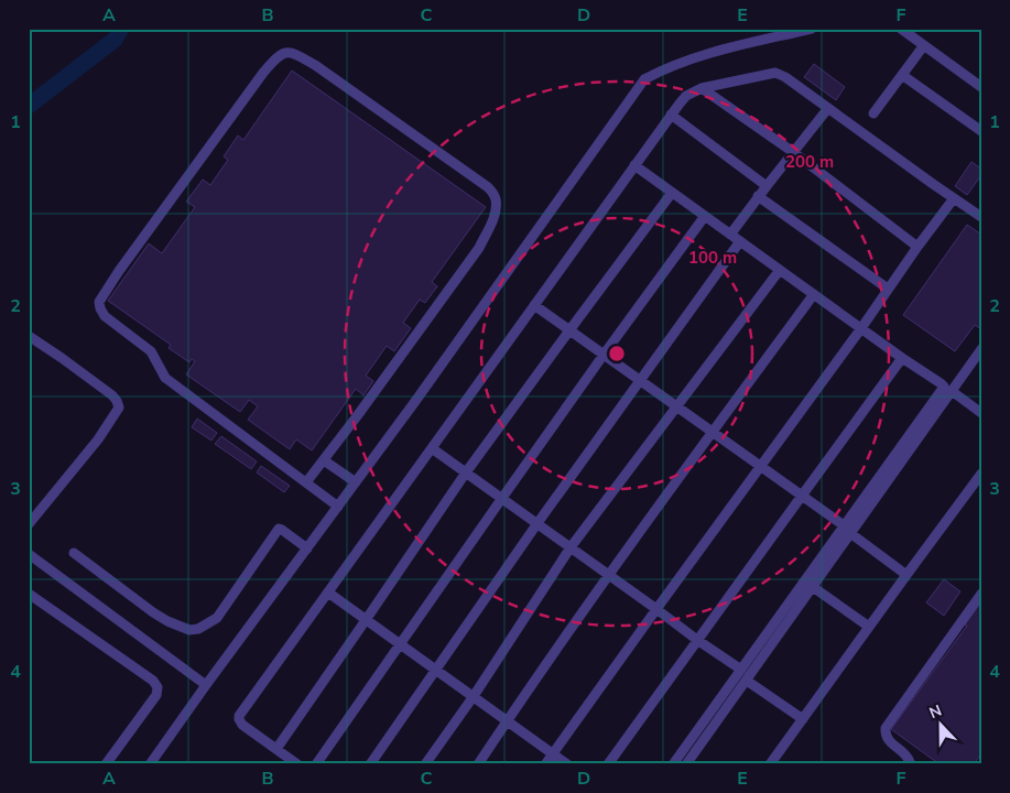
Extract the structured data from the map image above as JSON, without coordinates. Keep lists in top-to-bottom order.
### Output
{
  "north": "top",
  "grid": {
    "columns": [
      "A",
      "B",
      "C",
      "D",
      "E",
      "F"
    ],
    "rows": [
      "1",
      "2",
      "3",
      "4"
    ]
  },
  "rings": ["200 m", "100 m"]
}
